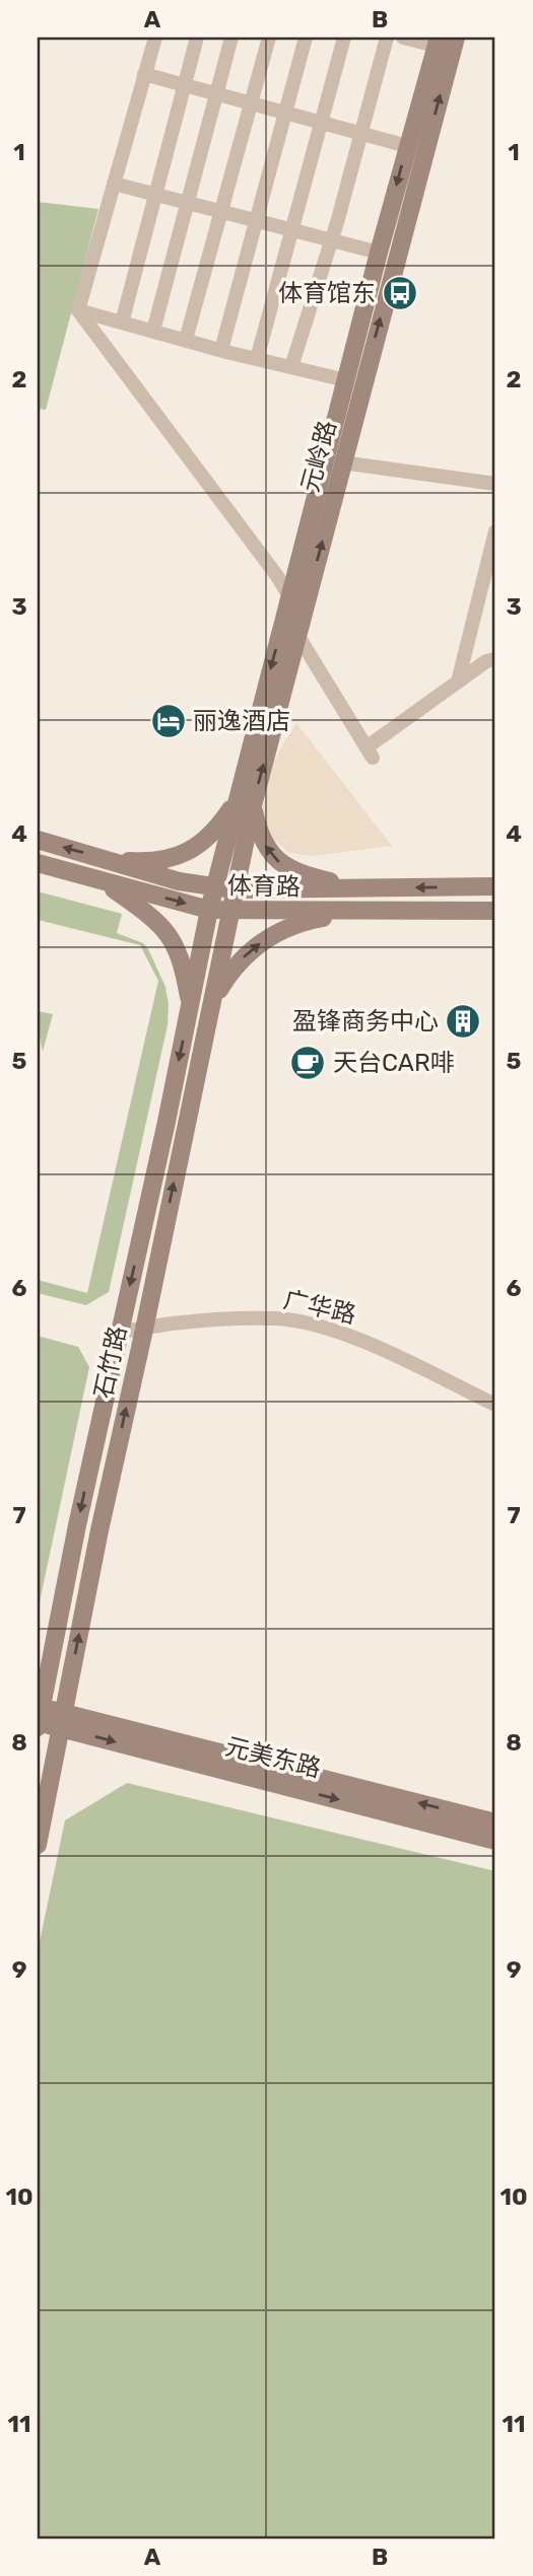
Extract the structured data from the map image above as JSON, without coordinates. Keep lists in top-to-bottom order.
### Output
{
  "streets": {
    "street": [
      "元岭路",
      "体育路",
      "广华路",
      "石竹路",
      "元美东路"
    ]
  },
  "crossings": [
    ["元岭路", "体育路"],
    ["元岭路", "石竹路"],
    ["体育路", "石竹路"],
    ["广华路", "石竹路"],
    ["石竹路", "元美东路"]
  ],
  "places": {
    "bus stop": ["体育馆东"],
    "hotel": ["丽逸酒店"],
    "building": ["盈锋商务中心"],
    "cafe": ["天台CAR啡"]
  },
  "grid": {
    "columns": ["A", "B"],
    "rows": [
      "1",
      "2",
      "3",
      "4",
      "5",
      "6",
      "7",
      "8",
      "9",
      "10",
      "11"
    ]
  }
}
